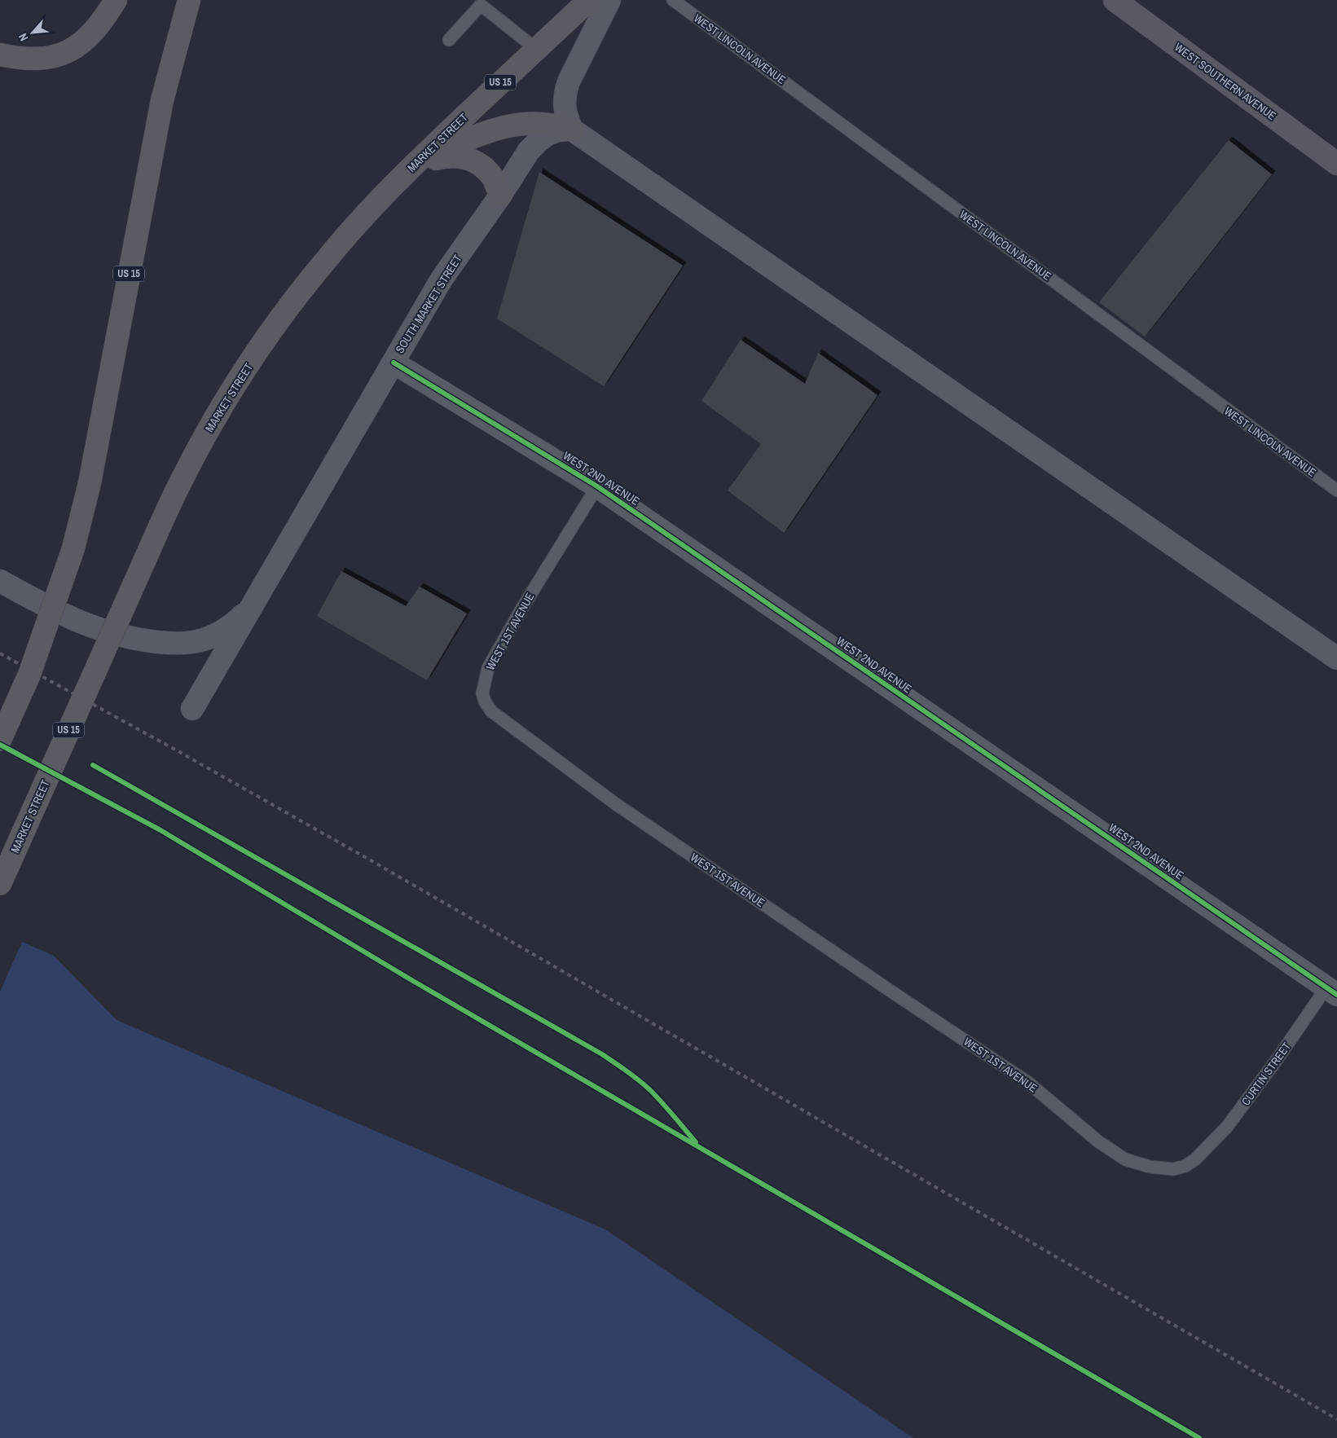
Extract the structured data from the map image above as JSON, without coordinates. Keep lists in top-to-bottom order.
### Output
{
  "streets": {
    "highway": ["US 15", "MARKET STREET"],
    "main road": ["WEST SOUTHERN AVENUE"],
    "street": ["SOUTH MARKET STREET", "WEST 2ND AVENUE"],
    "lane": ["WEST LINCOLN AVENUE", "WEST 1ST AVENUE", "CURTIN STREET"]
  },
  "crossings": [
    ["SOUTH MARKET STREET", "WEST 2ND AVENUE"],
    ["WEST 2ND AVENUE", "WEST 1ST AVENUE"],
    ["WEST 2ND AVENUE", "CURTIN STREET"],
    ["WEST 1ST AVENUE", "CURTIN STREET"]
  ],
  "north": "bottom left"
}
